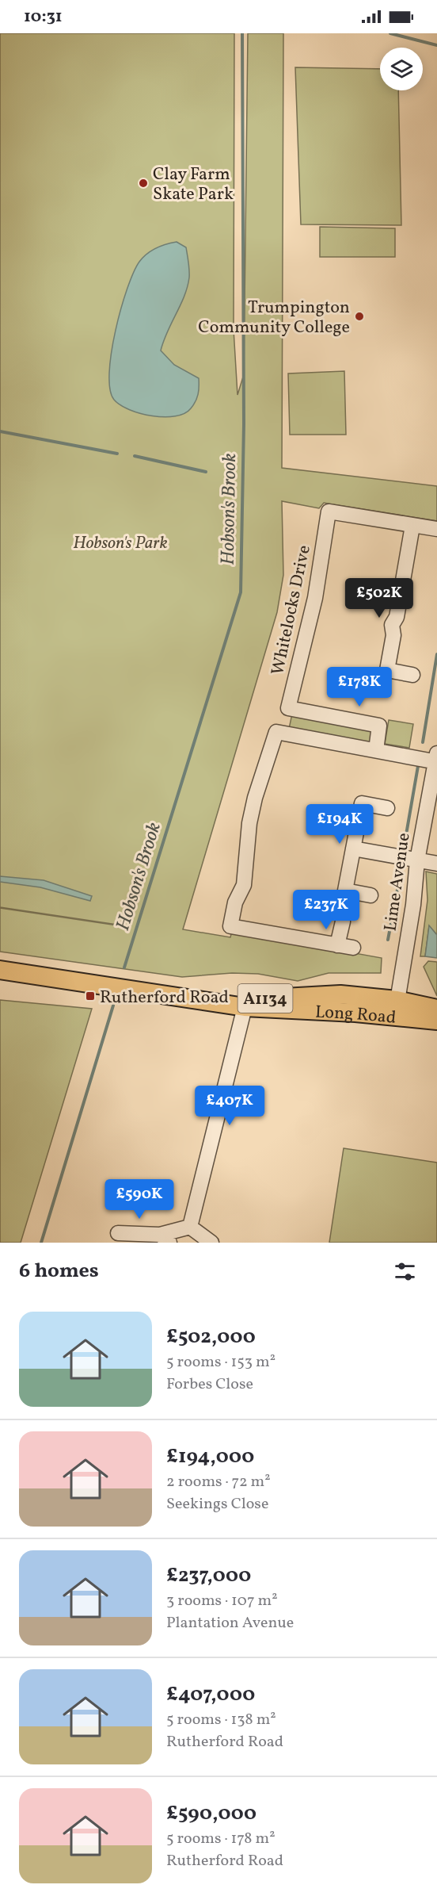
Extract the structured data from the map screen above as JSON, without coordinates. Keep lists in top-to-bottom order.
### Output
{
  "streets": {
    "main road": ["A1134", "Long Road"],
    "street": ["Whitelocks Drive", "Lime Avenue"]
  },
  "crossings": [
    ["Lime Avenue", "Long Road"]
  ],
  "water": ["Hobson's Brook"],
  "parks": ["Hobson's Park"],
  "places": {
    "other": ["Clay Farm Skate Park", "Trumpington Community College"],
    "transit": ["Rutherford Road"]
  },
  "page": {
    "status": "10:31",
    "price": [
      "£502K",
      "£178K",
      "£194K",
      "£237K",
      "£407K",
      "£590K"
    ],
    "heading": "6 homes",
    "list": [
      {
        "name": "£502,000",
        "note": "5 rooms · 153 m² · Forbes Close"
      },
      {
        "name": "£194,000",
        "note": "2 rooms · 72 m² · Seekings Close"
      },
      {
        "name": "£237,000",
        "note": "3 rooms · 107 m² · Plantation Avenue"
      },
      {
        "name": "£407,000",
        "note": "5 rooms · 138 m² · Rutherford Road"
      },
      {
        "name": "£590,000",
        "note": "5 rooms · 178 m² · Rutherford Road"
      }
    ]
  }
}
